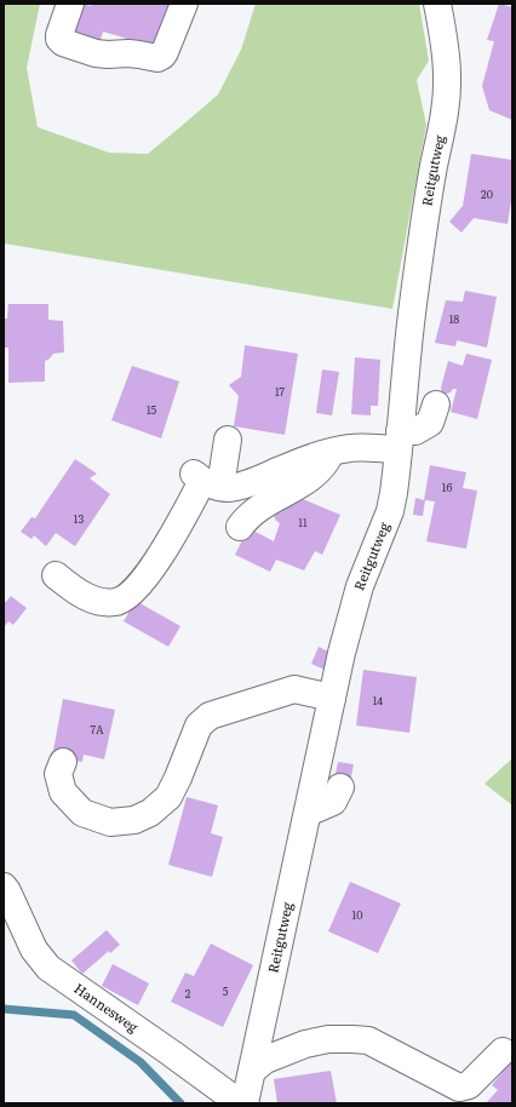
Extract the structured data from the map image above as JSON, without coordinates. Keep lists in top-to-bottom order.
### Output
{
  "streets": {
    "street": ["Reitgutweg", "Hannesweg"]
  },
  "house_numbers": [
    "20",
    "18",
    "17",
    "15",
    "16",
    "13",
    "11",
    "14",
    "7A",
    "10",
    "5",
    "2"
  ]
}
